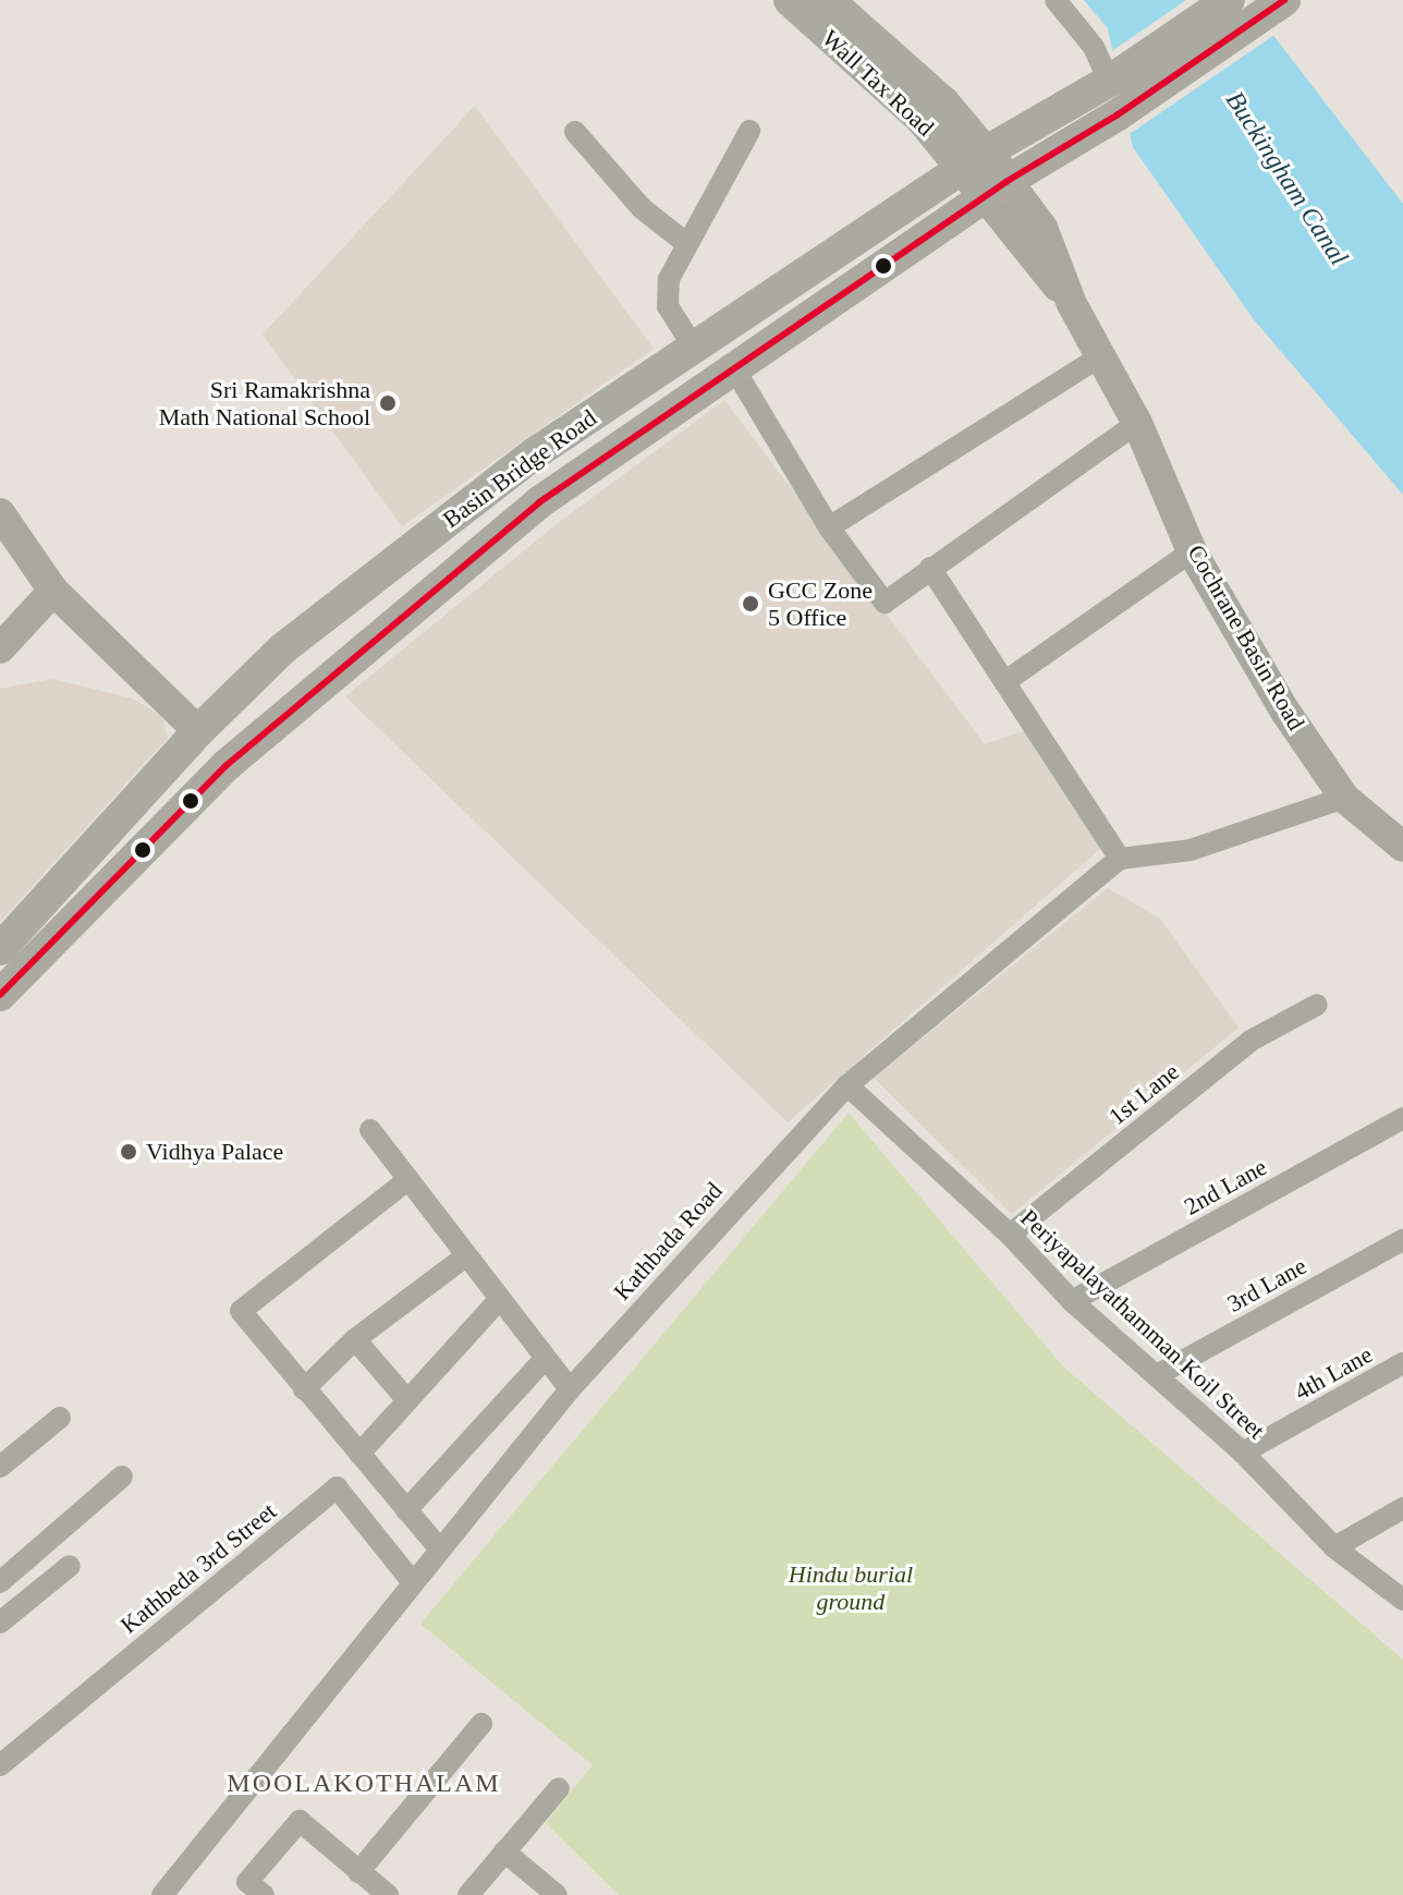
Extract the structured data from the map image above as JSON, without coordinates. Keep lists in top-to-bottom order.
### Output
{
  "streets": {
    "main road": ["Wall Tax Road", "Basin Bridge Road", "Cochrane Basin Road"],
    "street": [
      "1st Lane",
      "2nd Lane",
      "Kathbada Road",
      "3rd Lane",
      "Periyapalayathamman Koil Street",
      "4th Lane",
      "Kathbeda 3rd Street"
    ]
  },
  "crossings": [
    ["Wall Tax Road", "Basin Bridge Road"],
    ["Basin Bridge Road", "Cochrane Basin Road"],
    ["1st Lane", "Periyapalayathamman Koil Street"],
    ["2nd Lane", "Periyapalayathamman Koil Street"],
    ["Kathbada Road", "Periyapalayathamman Koil Street"],
    ["Kathbada Road", "Kathbeda 3rd Street"],
    ["3rd Lane", "Periyapalayathamman Koil Street"],
    ["Periyapalayathamman Koil Street", "4th Lane"]
  ],
  "districts": ["MOOLAKOTHALAM"],
  "water": ["Buckingham Canal"],
  "parks": ["Hindu burial ground"],
  "places": ["Sri Ramakrishna Math National School", "GCC Zone 5 Office", "Vidhya Palace"]
}
